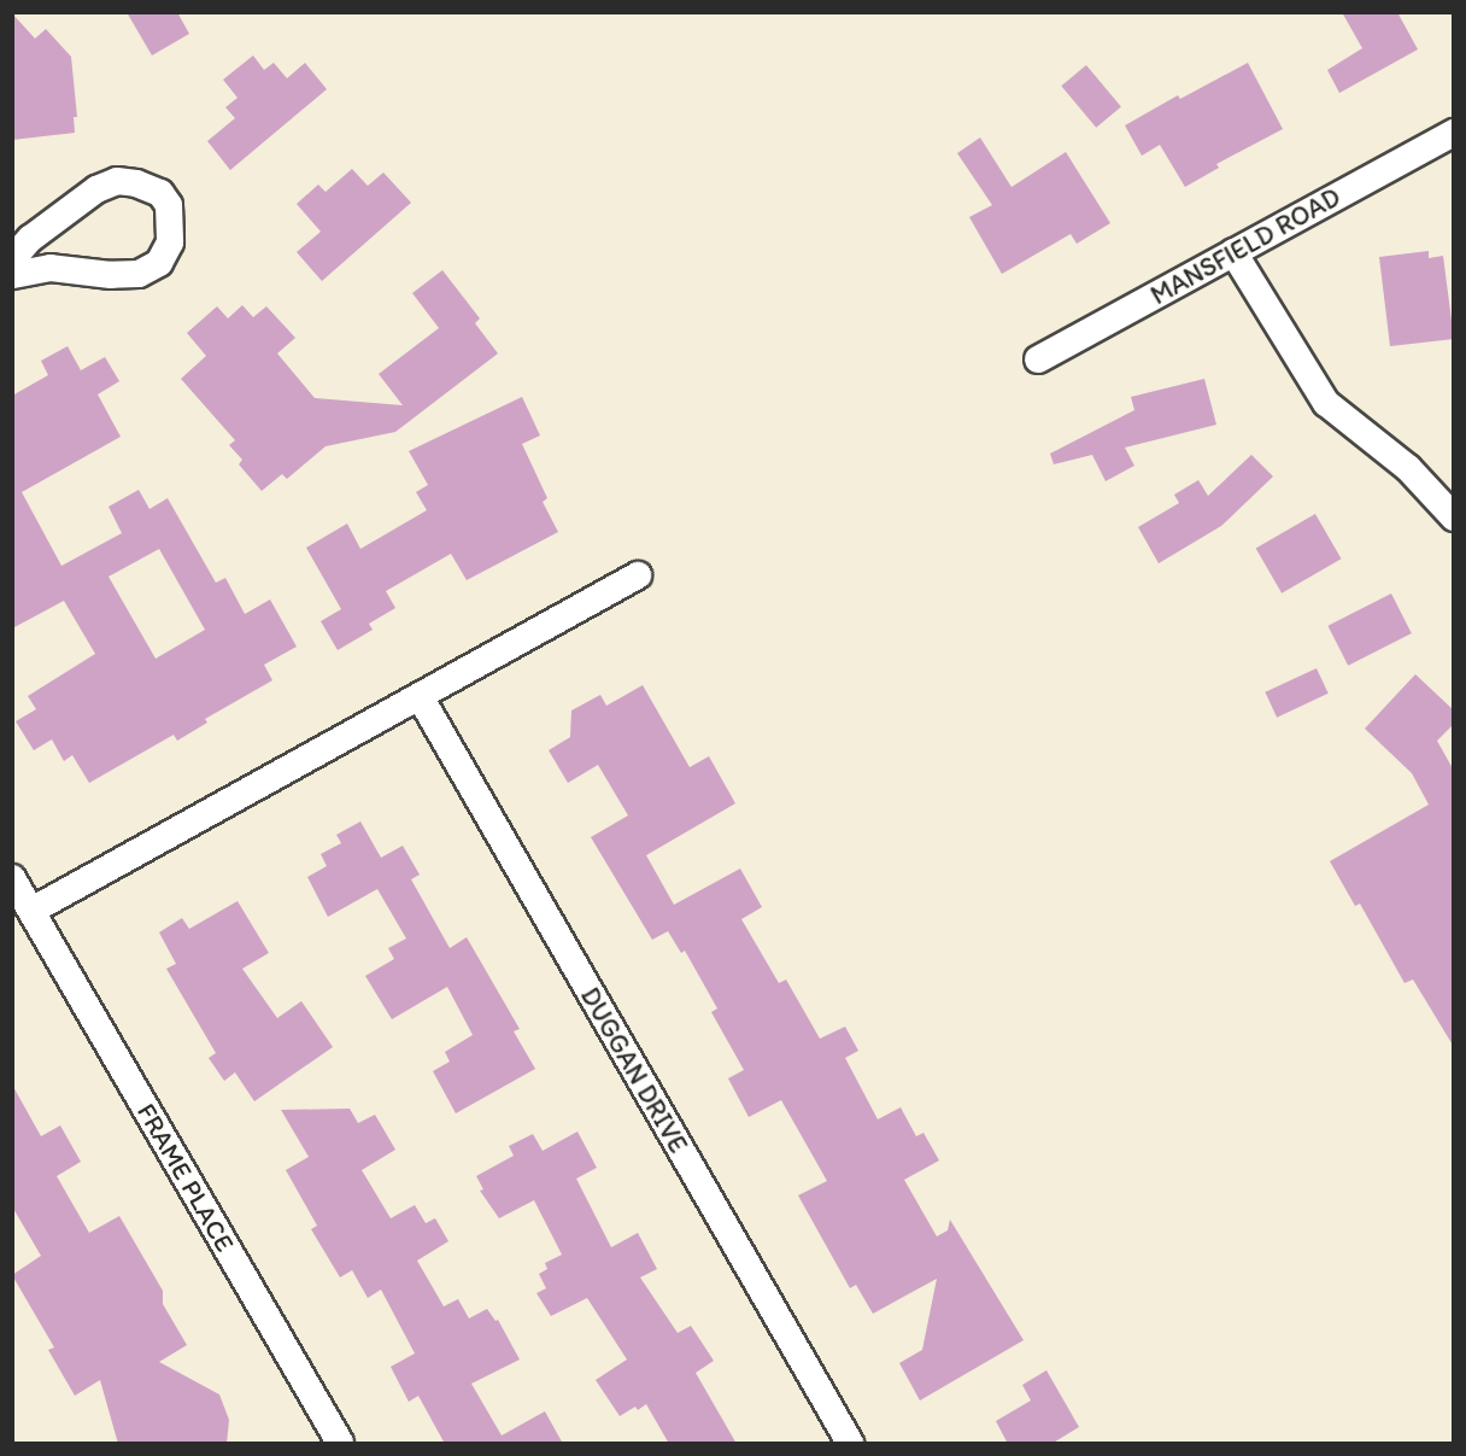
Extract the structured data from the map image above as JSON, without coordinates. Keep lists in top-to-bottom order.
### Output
{
  "streets": {
    "street": ["MANSFIELD ROAD", "DUGGAN DRIVE", "FRAME PLACE"]
  }
}
